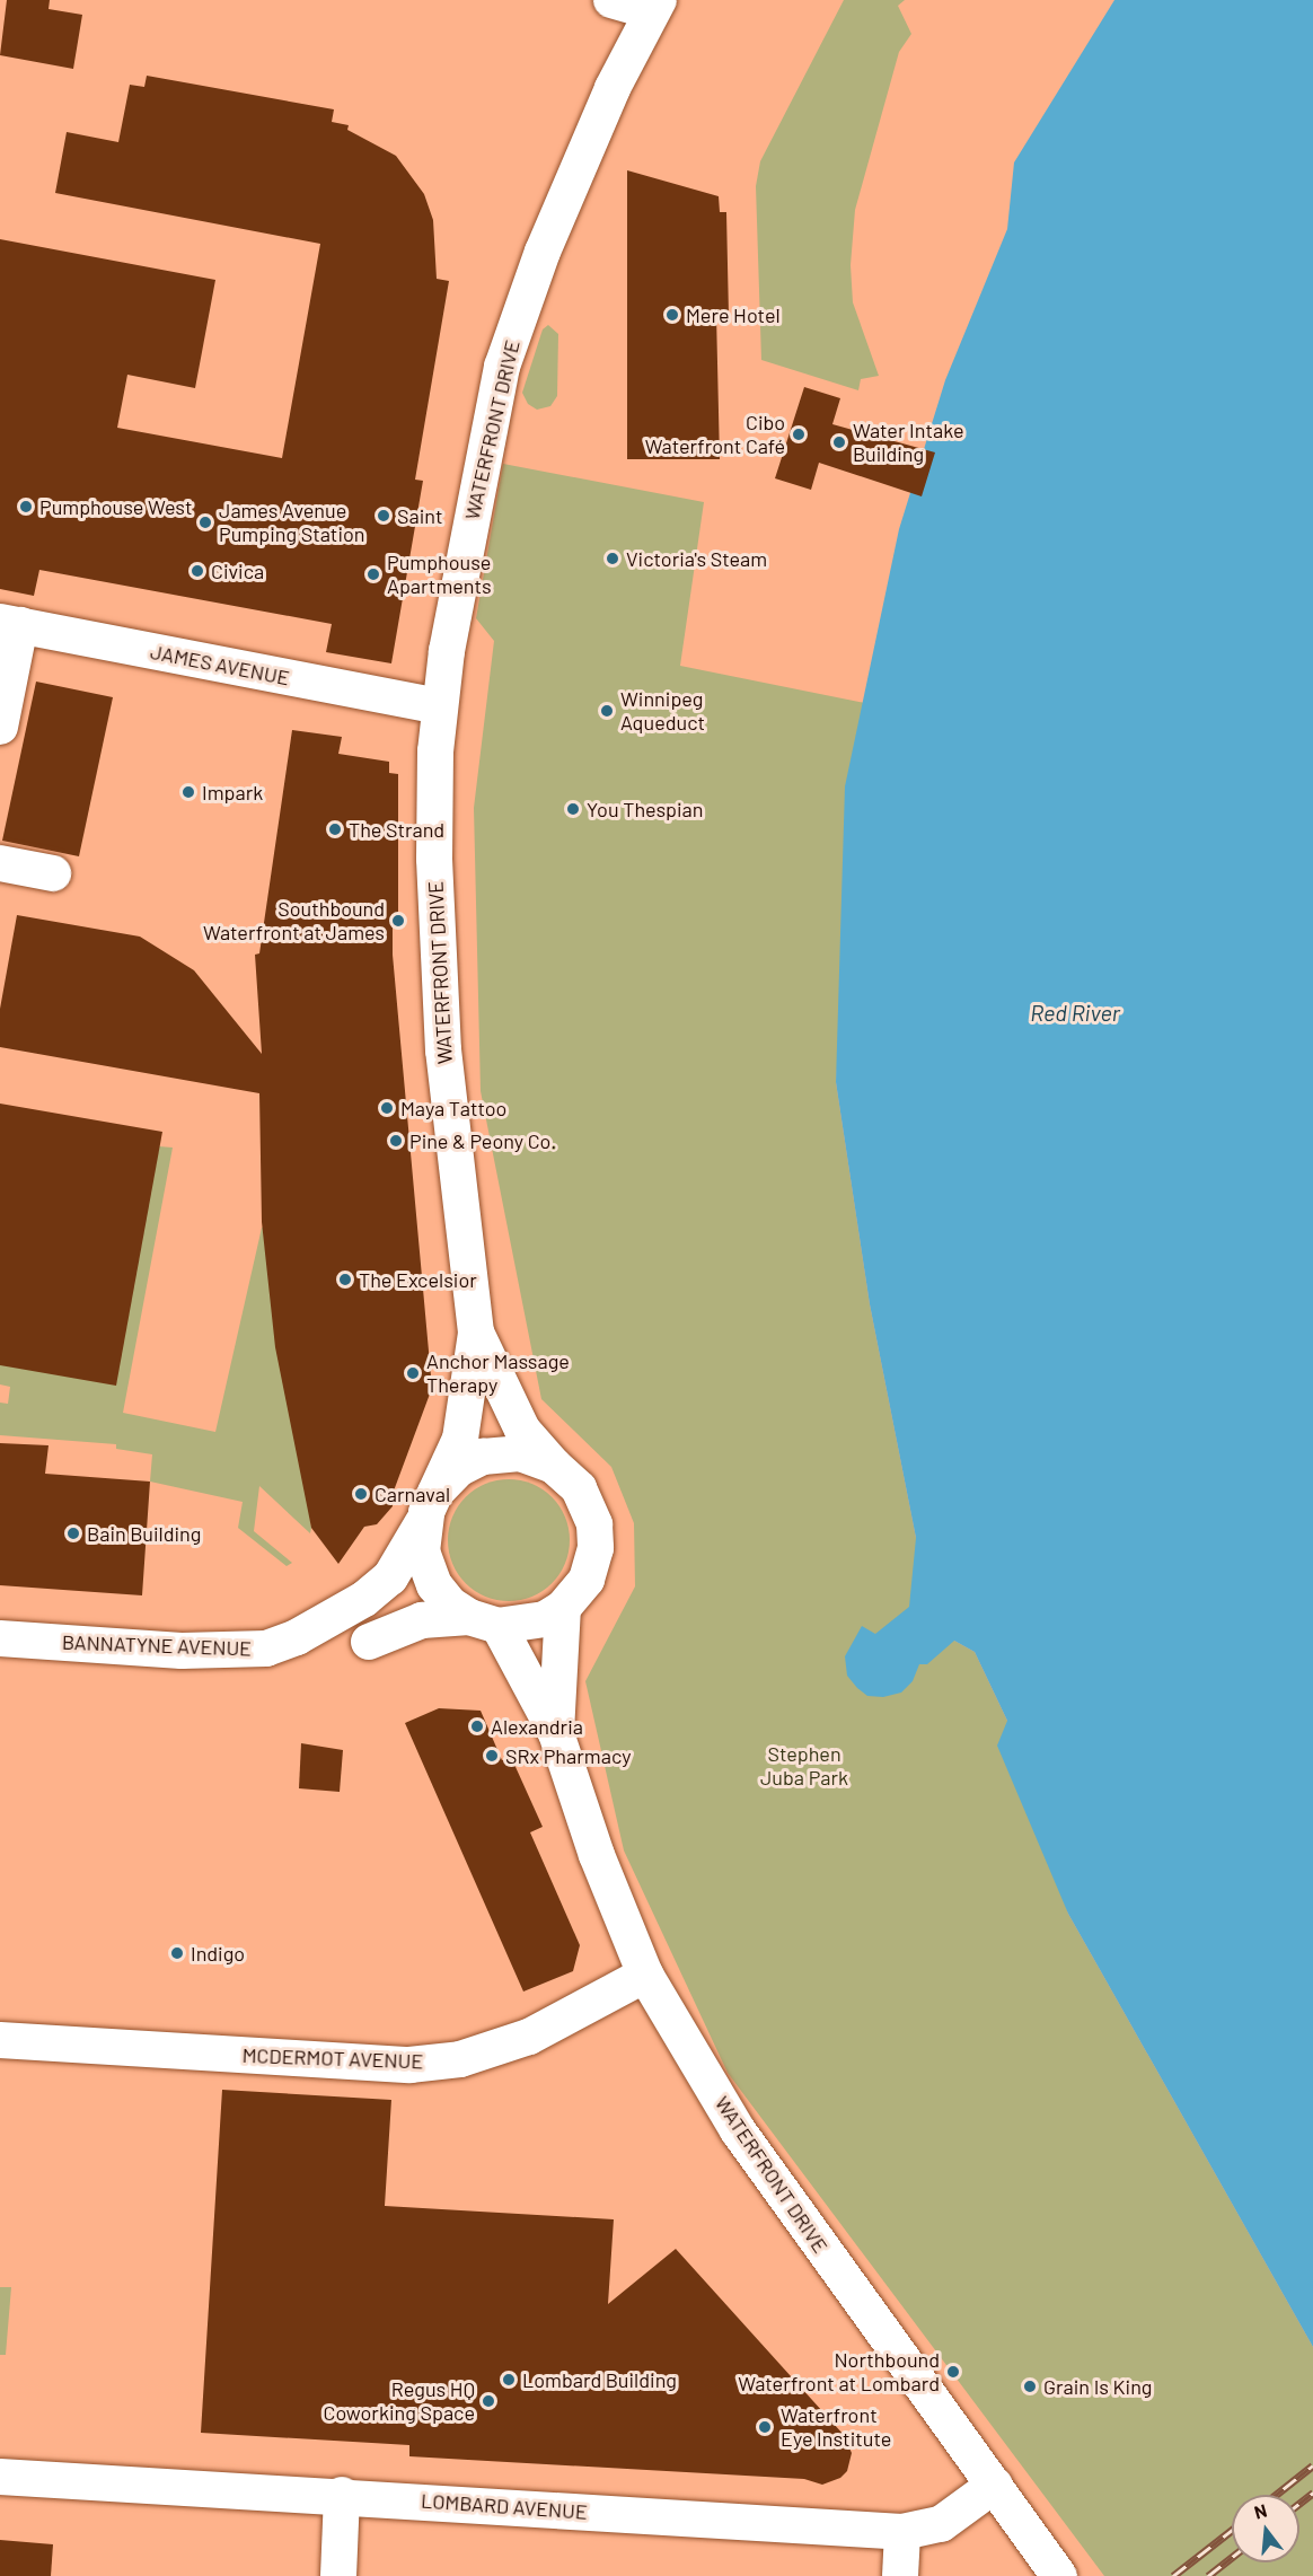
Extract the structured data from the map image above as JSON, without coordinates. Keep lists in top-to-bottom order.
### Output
{
  "streets": {
    "street": [
      "WATERFRONT DRIVE",
      "JAMES AVENUE",
      "BANNATYNE AVENUE",
      "MCDERMOT AVENUE",
      "LOMBARD AVENUE"
    ]
  },
  "crossings": [
    ["WATERFRONT DRIVE", "JAMES AVENUE"],
    ["WATERFRONT DRIVE", "BANNATYNE AVENUE"],
    ["WATERFRONT DRIVE", "MCDERMOT AVENUE"],
    ["WATERFRONT DRIVE", "LOMBARD AVENUE"]
  ],
  "water": ["Red River"],
  "parks": ["Stephen Juba Park"],
  "places": [
    "Mere Hotel",
    "Cibo Waterfront Café",
    "Water Intake Building",
    "Pumphouse West",
    "Saint",
    "James Avenue Pumping Station",
    "Victoria's Steam",
    "Civica",
    "Pumphouse Apartments",
    "Winnipeg Aqueduct",
    "Impark",
    "You Thespian",
    "The Strand",
    "Southbound Waterfront at James",
    "Maya Tattoo",
    "Pine & Peony Co.",
    "The Excelsior",
    "Anchor Massage Therapy",
    "Carnaval",
    "Bain Building",
    "Alexandria",
    "SRx Pharmacy",
    "Indigo",
    "Northbound Waterfront at Lombard",
    "Lombard Building",
    "Grain Is King",
    "Regus HQ Coworking Space",
    "Waterfront Eye Institute"
  ],
  "north": "top"
}
